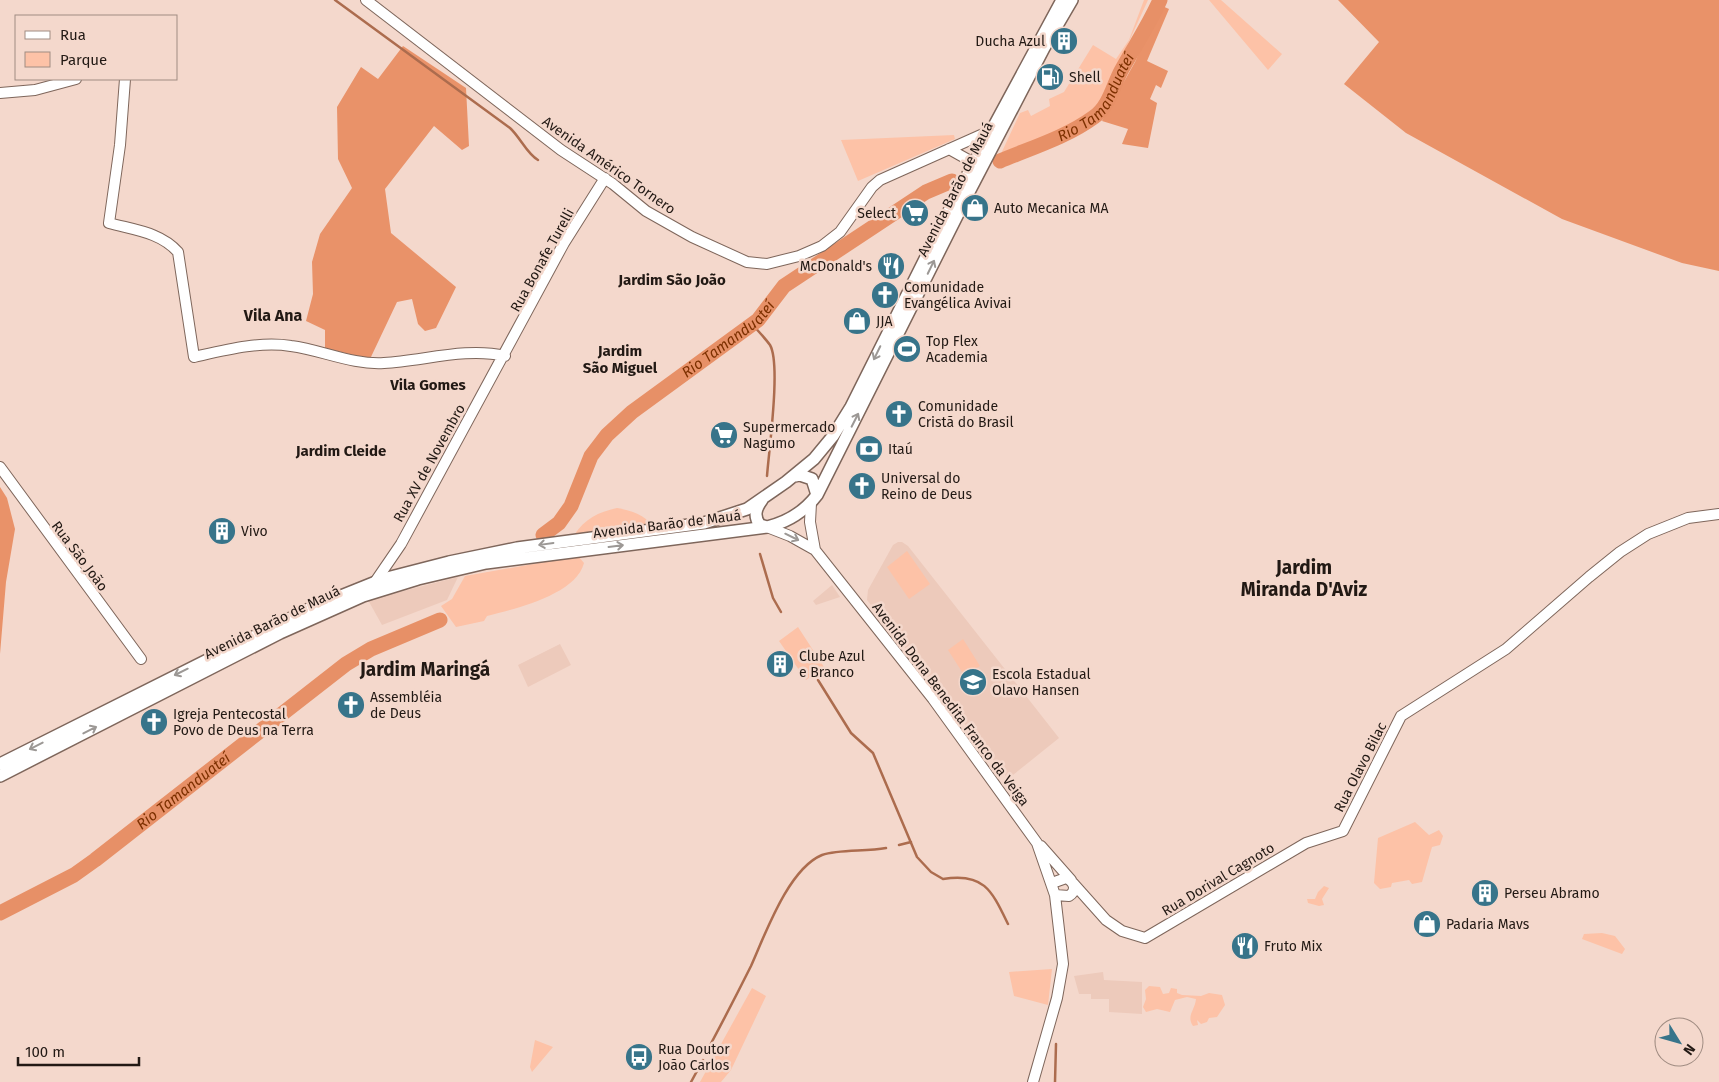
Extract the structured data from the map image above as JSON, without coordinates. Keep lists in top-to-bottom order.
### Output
{
  "streets": {
    "main road": ["Avenida Barão de Mauá"],
    "street": [
      "Avenida Américo Tornero",
      "Rua Bonafe Turelli",
      "Rua XV de Novembro",
      "Rua São João",
      "Avenida Dona Benedita Franco da Veiga",
      "Rua Olavo Bilac",
      "Rua Dorival Cagnoto"
    ]
  },
  "crossings": [
    ["Avenida Américo Tornero", "Avenida Barão de Mauá"],
    ["Avenida Américo Tornero", "Rua Bonafe Turelli"],
    ["Avenida Barão de Mauá", "Rua XV de Novembro"],
    ["Rua Bonafe Turelli", "Rua XV de Novembro"],
    ["Rua Olavo Bilac", "Rua Dorival Cagnoto"]
  ],
  "districts": [
    "Jardim São João",
    "Vila Ana",
    "Jardim São Miguel",
    "Vila Gomes",
    "Jardim Cleide",
    "Jardim Miranda D'Aviz",
    "Jardim Maringá"
  ],
  "water": ["Rio Tamanduateí"],
  "places": {
    "building": [
      "Ducha Azul",
      "Vivo",
      "Clube Azul e Branco",
      "Perseu Abramo"
    ],
    "fuel station": ["Shell"],
    "shop": ["Auto Mecanica MA", "JJA", "Padaria Mavs"],
    "supermarket": ["Select", "Supermercado Nagumo"],
    "restaurant": ["McDonald's", "Fruto Mix"],
    "church": [
      "Comunidade Evangélica Avivai",
      "Comunidade Cristã do Brasil",
      "Universal do Reino de Deus",
      "Assembléia de Deus",
      "Igreja Pentecostal Povo de Deus na Terra"
    ],
    "sports": ["Top Flex Academia"],
    "bank": ["Itaú"],
    "school or university": ["Escola Estadual Olavo Hansen"],
    "bus stop": ["Rua Doutor João Carlos"]
  },
  "legend": ["Rua", "Parque"],
  "scale_bar": "100 m",
  "north": "bottom right"
}
